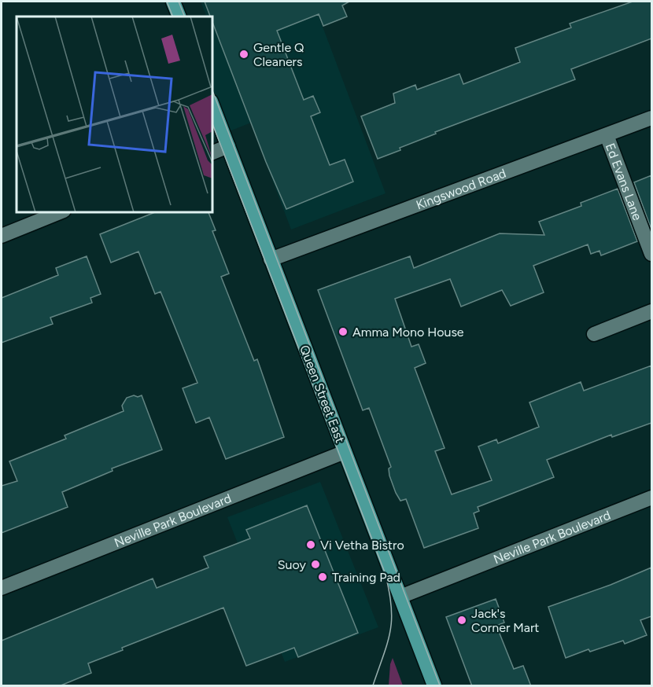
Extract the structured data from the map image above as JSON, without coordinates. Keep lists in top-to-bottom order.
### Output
{
  "streets": {
    "main road": ["Queen Street East"],
    "street": ["Ed Evans Lane", "Kingswood Road", "Neville Park Boulevard"]
  },
  "crossings": [
    ["Ed Evans Lane", "Kingswood Road"],
    ["Kingswood Road", "Queen Street East"],
    ["Queen Street East", "Neville Park Boulevard"]
  ],
  "places": [
    "Gentle Q Cleaners",
    "Amma Mono House",
    "Vi Vetha Bistro",
    "Suoy",
    "Training Pad",
    "Jack's Corner Mart"
  ]
}
